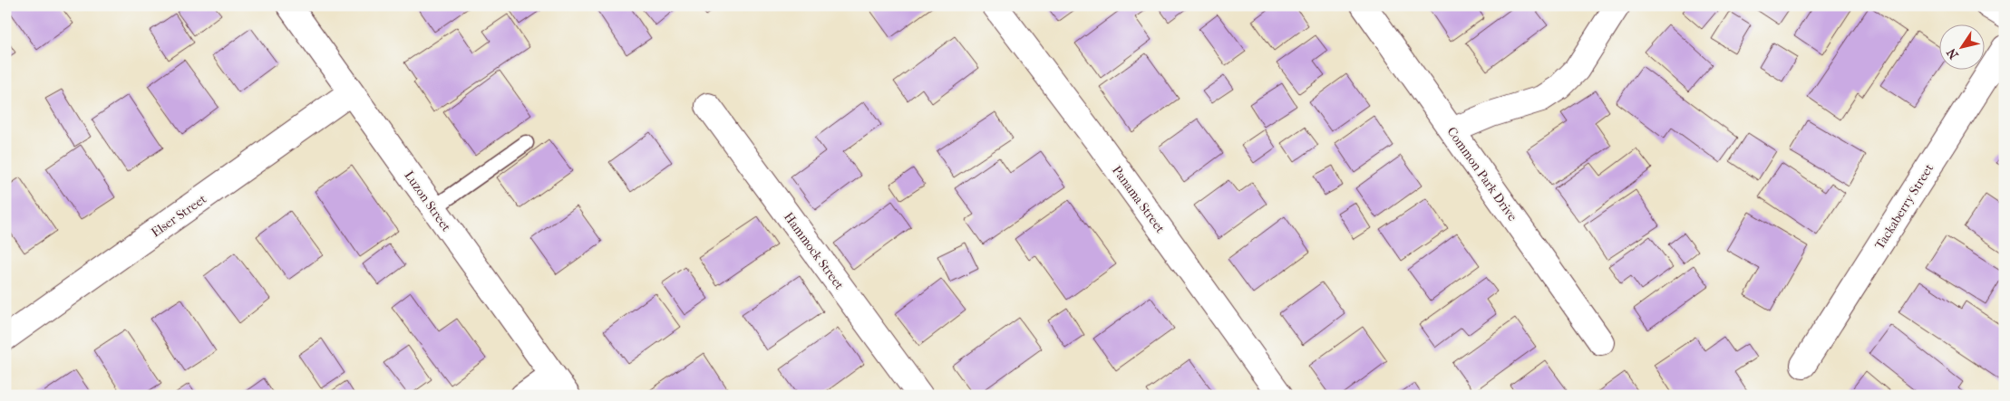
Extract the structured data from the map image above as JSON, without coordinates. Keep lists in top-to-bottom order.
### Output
{
  "streets": {
    "street": [
      "Common Park Drive",
      "Panama Street",
      "Luzon Street",
      "Tackaberry Street",
      "Elser Street",
      "Hammock Street"
    ]
  },
  "crossings": [
    ["Luzon Street", "Elser Street"]
  ],
  "north": "bottom left"
}
